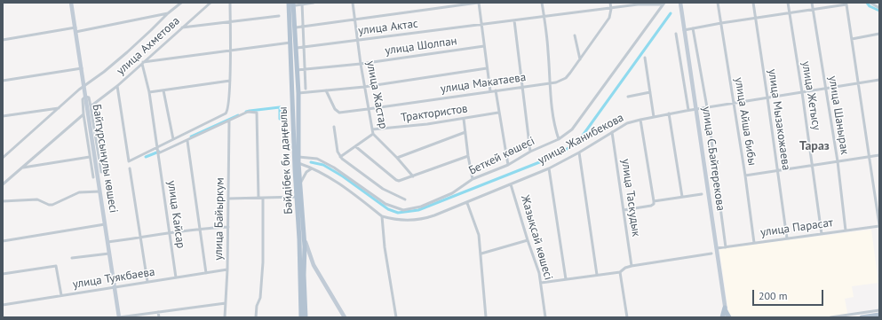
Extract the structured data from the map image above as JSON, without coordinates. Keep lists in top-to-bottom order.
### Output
{
  "streets": {
    "main road": ["Байтұрсынұлы көшесі", "улица С.Байтерекова", "Бәйдібек би даңғылы"],
    "street": [
      "улица Актас",
      "улица Ахметова",
      "улица Шолпан",
      "улица Макатаева",
      "улица Жастар",
      "улица Жетысу",
      "Трактористов",
      "улица Шанырак",
      "улица Мызакожаева",
      "улица Айша бибы",
      "улица Жанибекова",
      "Беткей көшесі",
      "улица Таскудык",
      "улица Кайсар",
      "улица Байыркум",
      "улица Парасат",
      "Жазықсай көшесі",
      "улица Туякбаева"
    ]
  },
  "crossings": [
    ["улица Актас", "улица Макатаева"],
    ["улица Актас", "улица Жастар"],
    ["улица Актас", "Беткей көшесі"],
    ["улица Актас", "Бәйдібек би даңғылы"],
    ["улица Шолпан", "улица Жастар"],
    ["улица Шолпан", "Бәйдібек би даңғылы"],
    ["улица Макатаева", "улица Жастар"],
    ["улица Жастар", "Трактористов"],
    ["улица Жетысу", "улица Жанибекова"],
    ["улица Жетысу", "улица Парасат"],
    ["улица Шанырак", "улица Жанибекова"],
    ["улица Шанырак", "улица Парасат"],
    ["улица Мызакожаева", "улица Жанибекова"],
    ["улица Мызакожаева", "улица Парасат"],
    ["улица Айша бибы", "улица Жанибекова"],
    ["улица Айша бибы", "улица Парасат"],
    ["улица Жанибекова", "улица С.Байтерекова"],
    ["улица Жанибекова", "Бәйдібек би даңғылы"],
    ["улица Жанибекова", "улица Таскудык"],
    ["улица Жанибекова", "Жазықсай көшесі"],
    ["Беткей көшесі", "Бәйдібек би даңғылы"],
    ["Байтұрсынұлы көшесі", "улица Туякбаева"],
    ["улица С.Байтерекова", "улица Парасат"],
    ["улица Кайсар", "улица Туякбаева"],
    ["улица Байыркум", "улица Туякбаева"]
  ],
  "districts": ["Тараз"],
  "scale_bar": "200 m"
}
